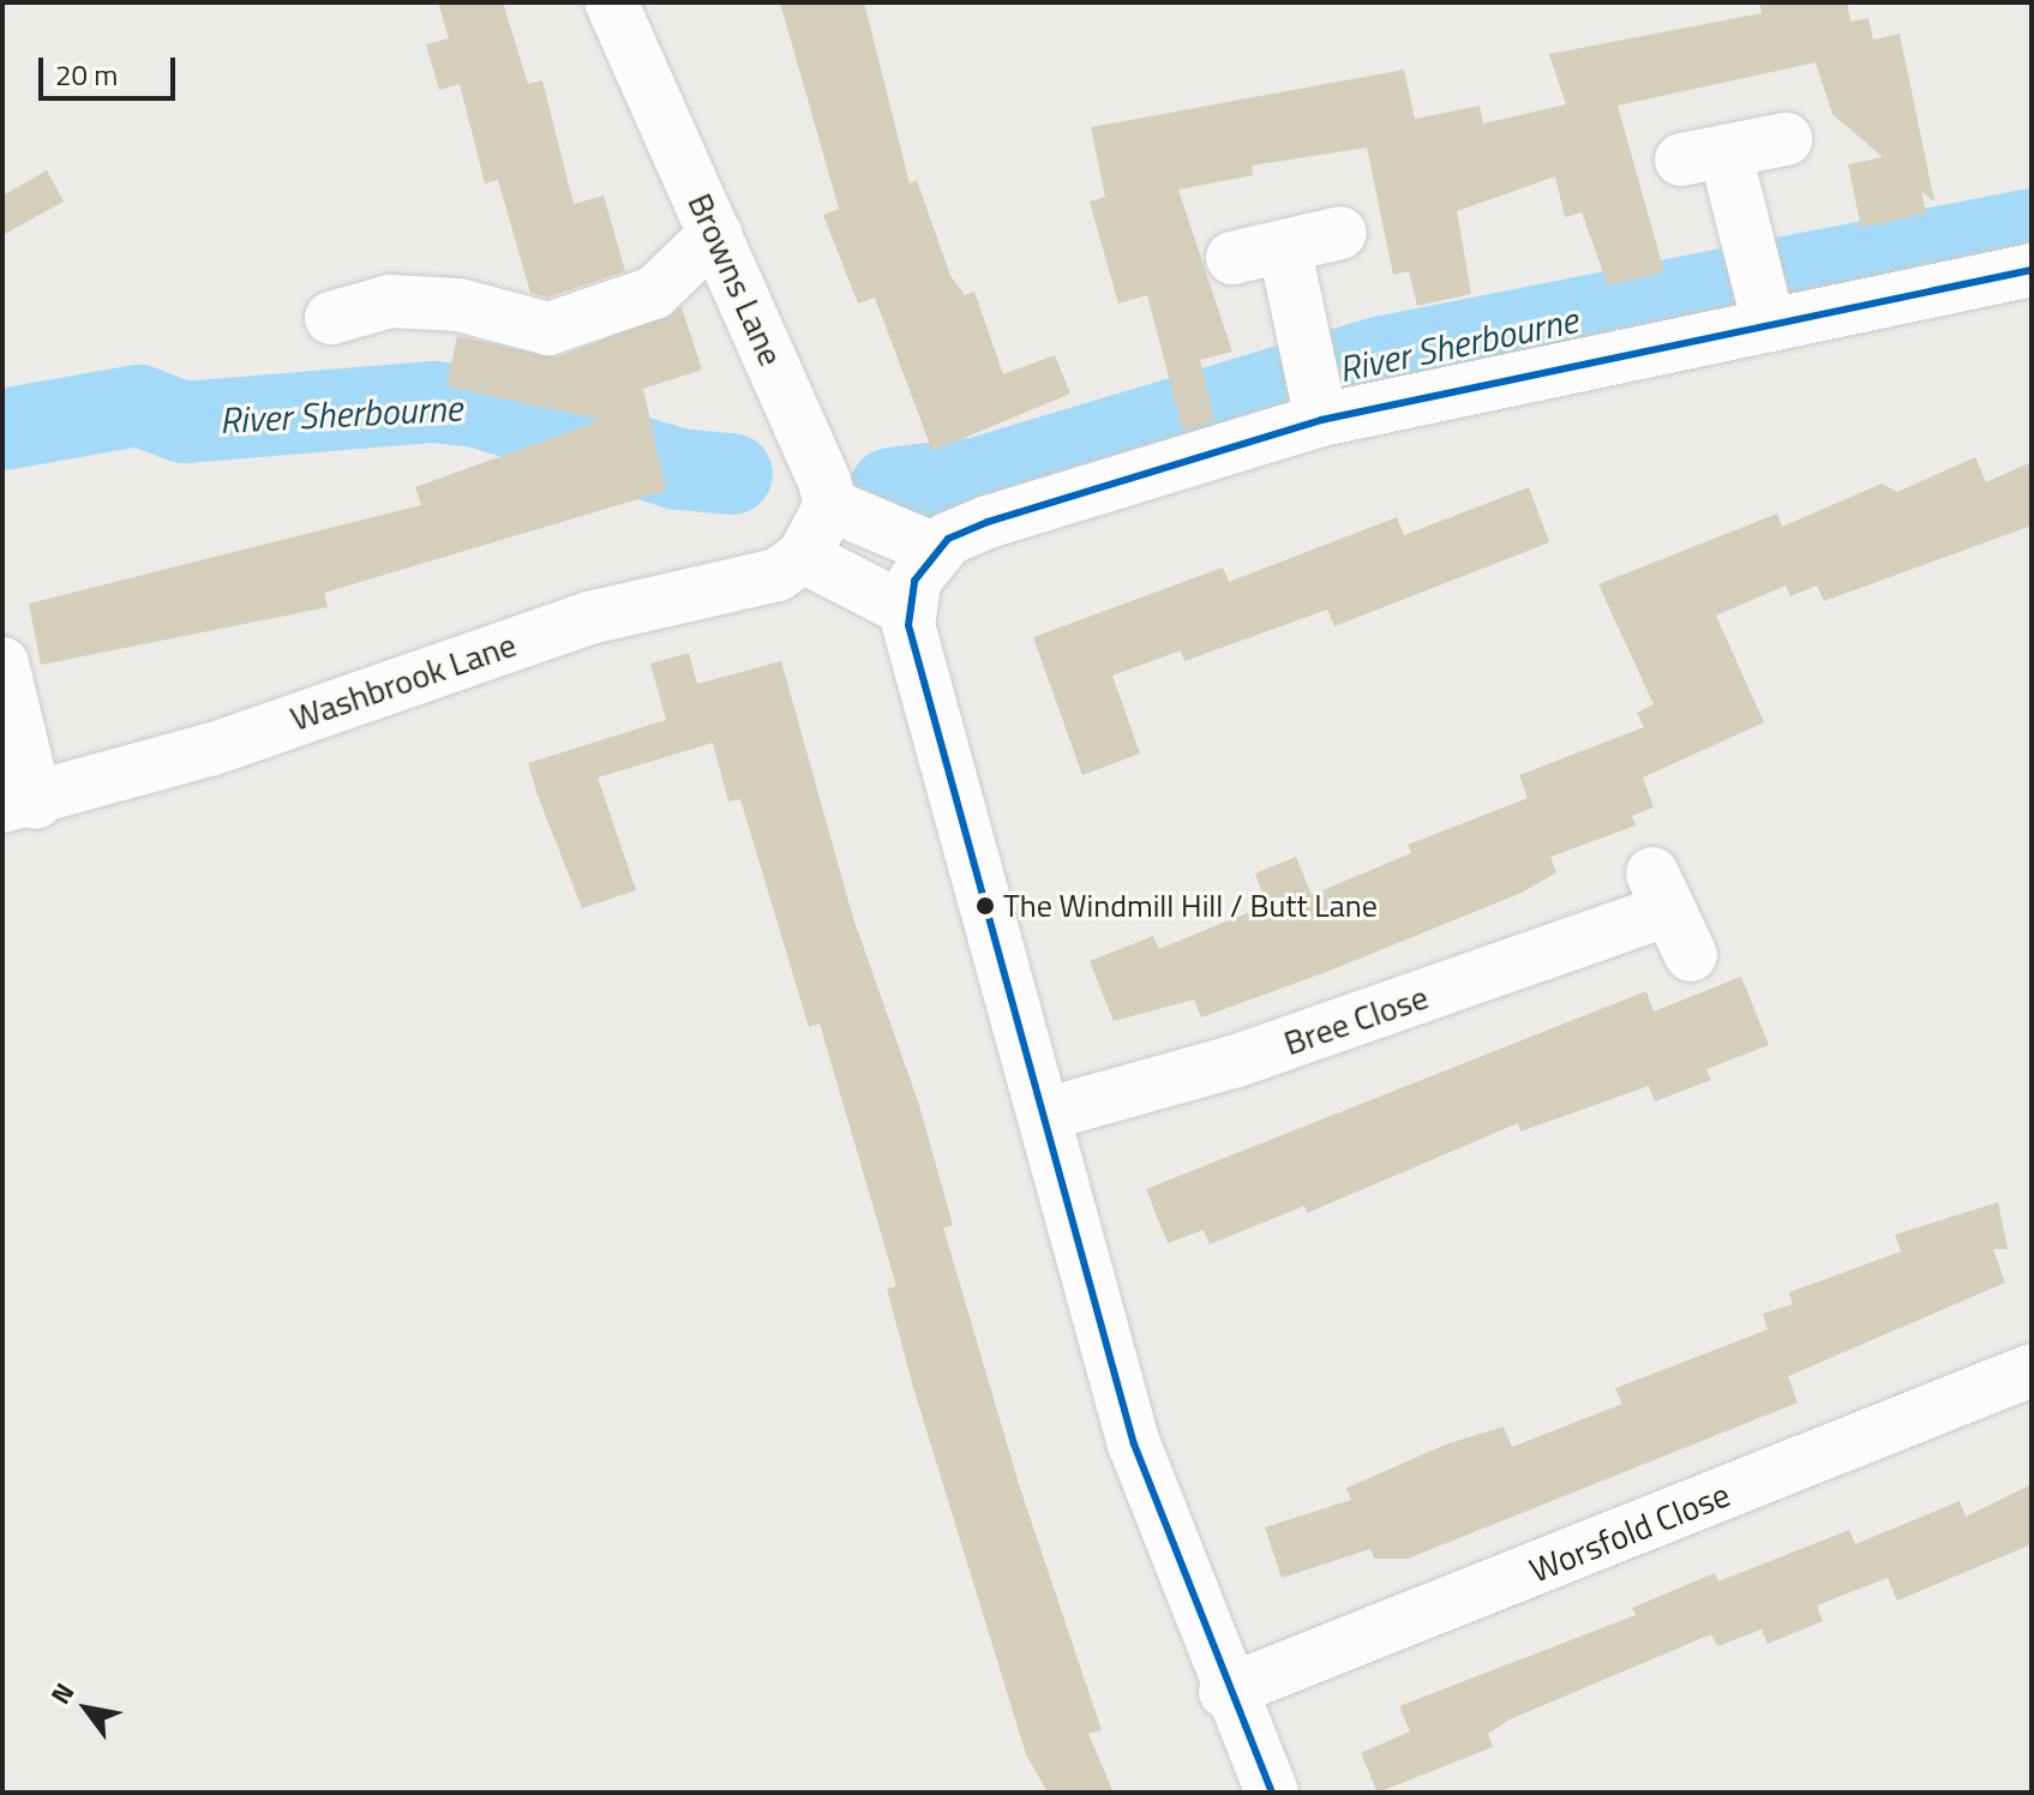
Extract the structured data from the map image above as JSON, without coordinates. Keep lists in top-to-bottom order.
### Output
{
  "streets": {
    "street": [
      "Browns Lane",
      "Washbrook Lane",
      "Bree Close",
      "Worsfold Close"
    ]
  },
  "water": ["River Sherbourne"],
  "places": ["The Windmill Hill / Butt Lane"],
  "scale_bar": "20 m",
  "north": "top left"
}
